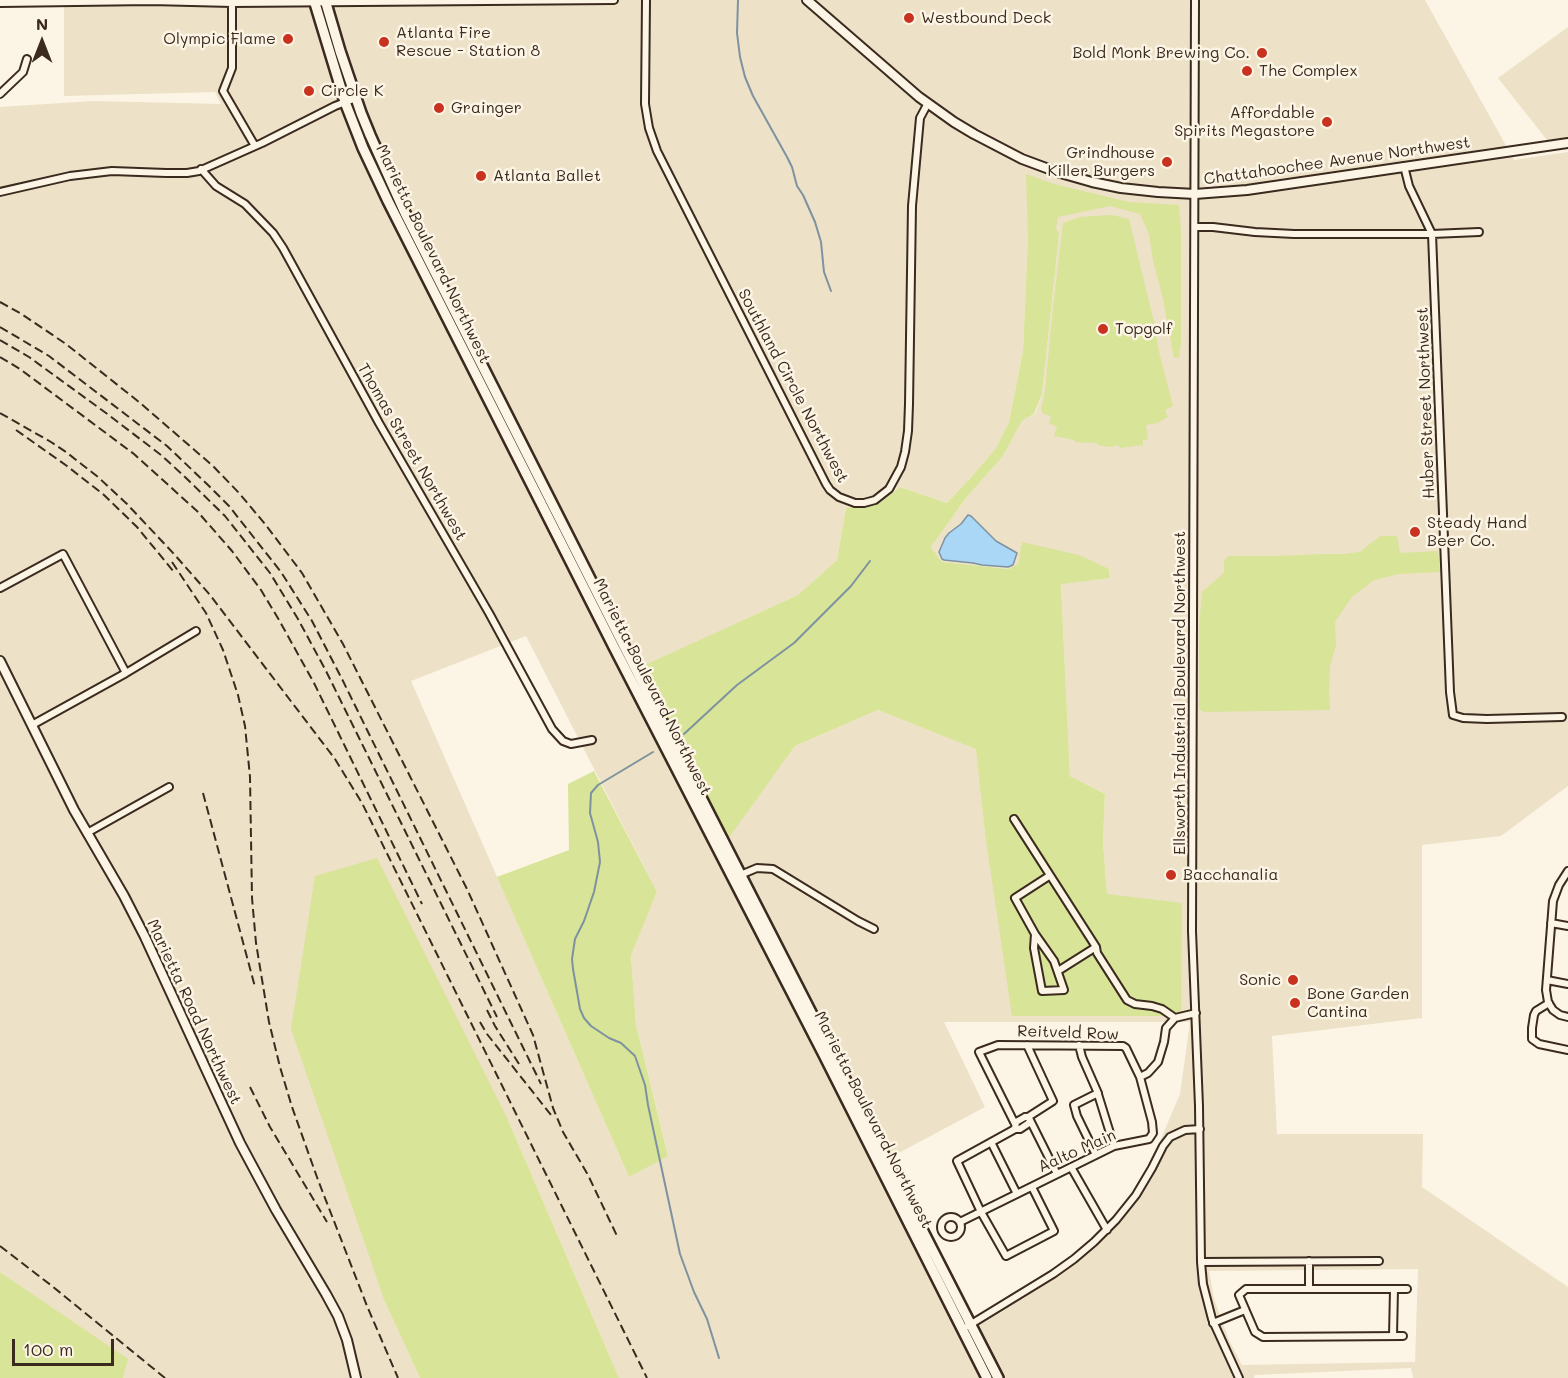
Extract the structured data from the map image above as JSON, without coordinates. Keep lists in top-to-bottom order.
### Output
{
  "streets": {
    "main road": ["Marietta Boulevard Northwest"],
    "street": [
      "Chattahoochee Avenue Northwest",
      "Southland Circle Northwest",
      "Huber Street Northwest",
      "Thomas Street Northwest",
      "Ellsworth Industrial Boulevard Northwest",
      "Marietta Road Northwest",
      "Reitveld Row",
      "Aalto Main"
    ]
  },
  "crossings": [
    ["Chattahoochee Avenue Northwest", "Southland Circle Northwest"],
    ["Chattahoochee Avenue Northwest", "Huber Street Northwest"],
    ["Chattahoochee Avenue Northwest", "Ellsworth Industrial Boulevard Northwest"],
    ["Reitveld Row", "Aalto Main"]
  ],
  "places": [
    "Westbound Deck",
    "Olympic Flame",
    "Atlanta Fire Rescue - Station 8",
    "Bold Monk Brewing Co.",
    "The Complex",
    "Circle K",
    "Grainger",
    "Affordable Spirits Megastore",
    "Grindhouse Killer Burgers",
    "Atlanta Ballet",
    "Topgolf",
    "Steady Hand Beer Co.",
    "Bacchanalia",
    "Sonic",
    "Bone Garden Cantina"
  ],
  "scale_bar": "100 m",
  "north": "top"
}
